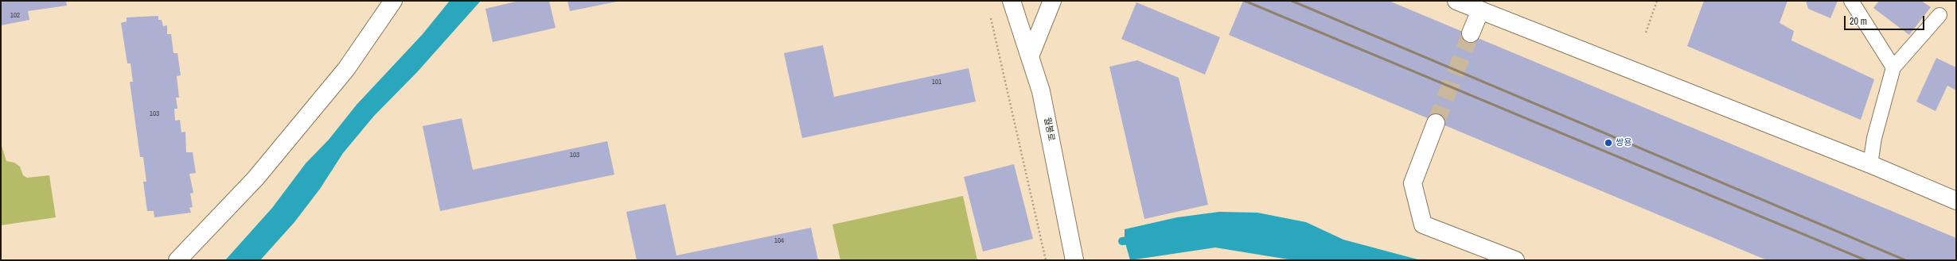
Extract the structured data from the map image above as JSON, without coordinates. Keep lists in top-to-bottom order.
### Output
{
  "streets": {
    "street": ["월봉로"]
  },
  "places": ["쌍용"],
  "house_numbers": [
    "102",
    "101",
    "103",
    "103",
    "104"
  ],
  "scale_bar": "20 m"
}
